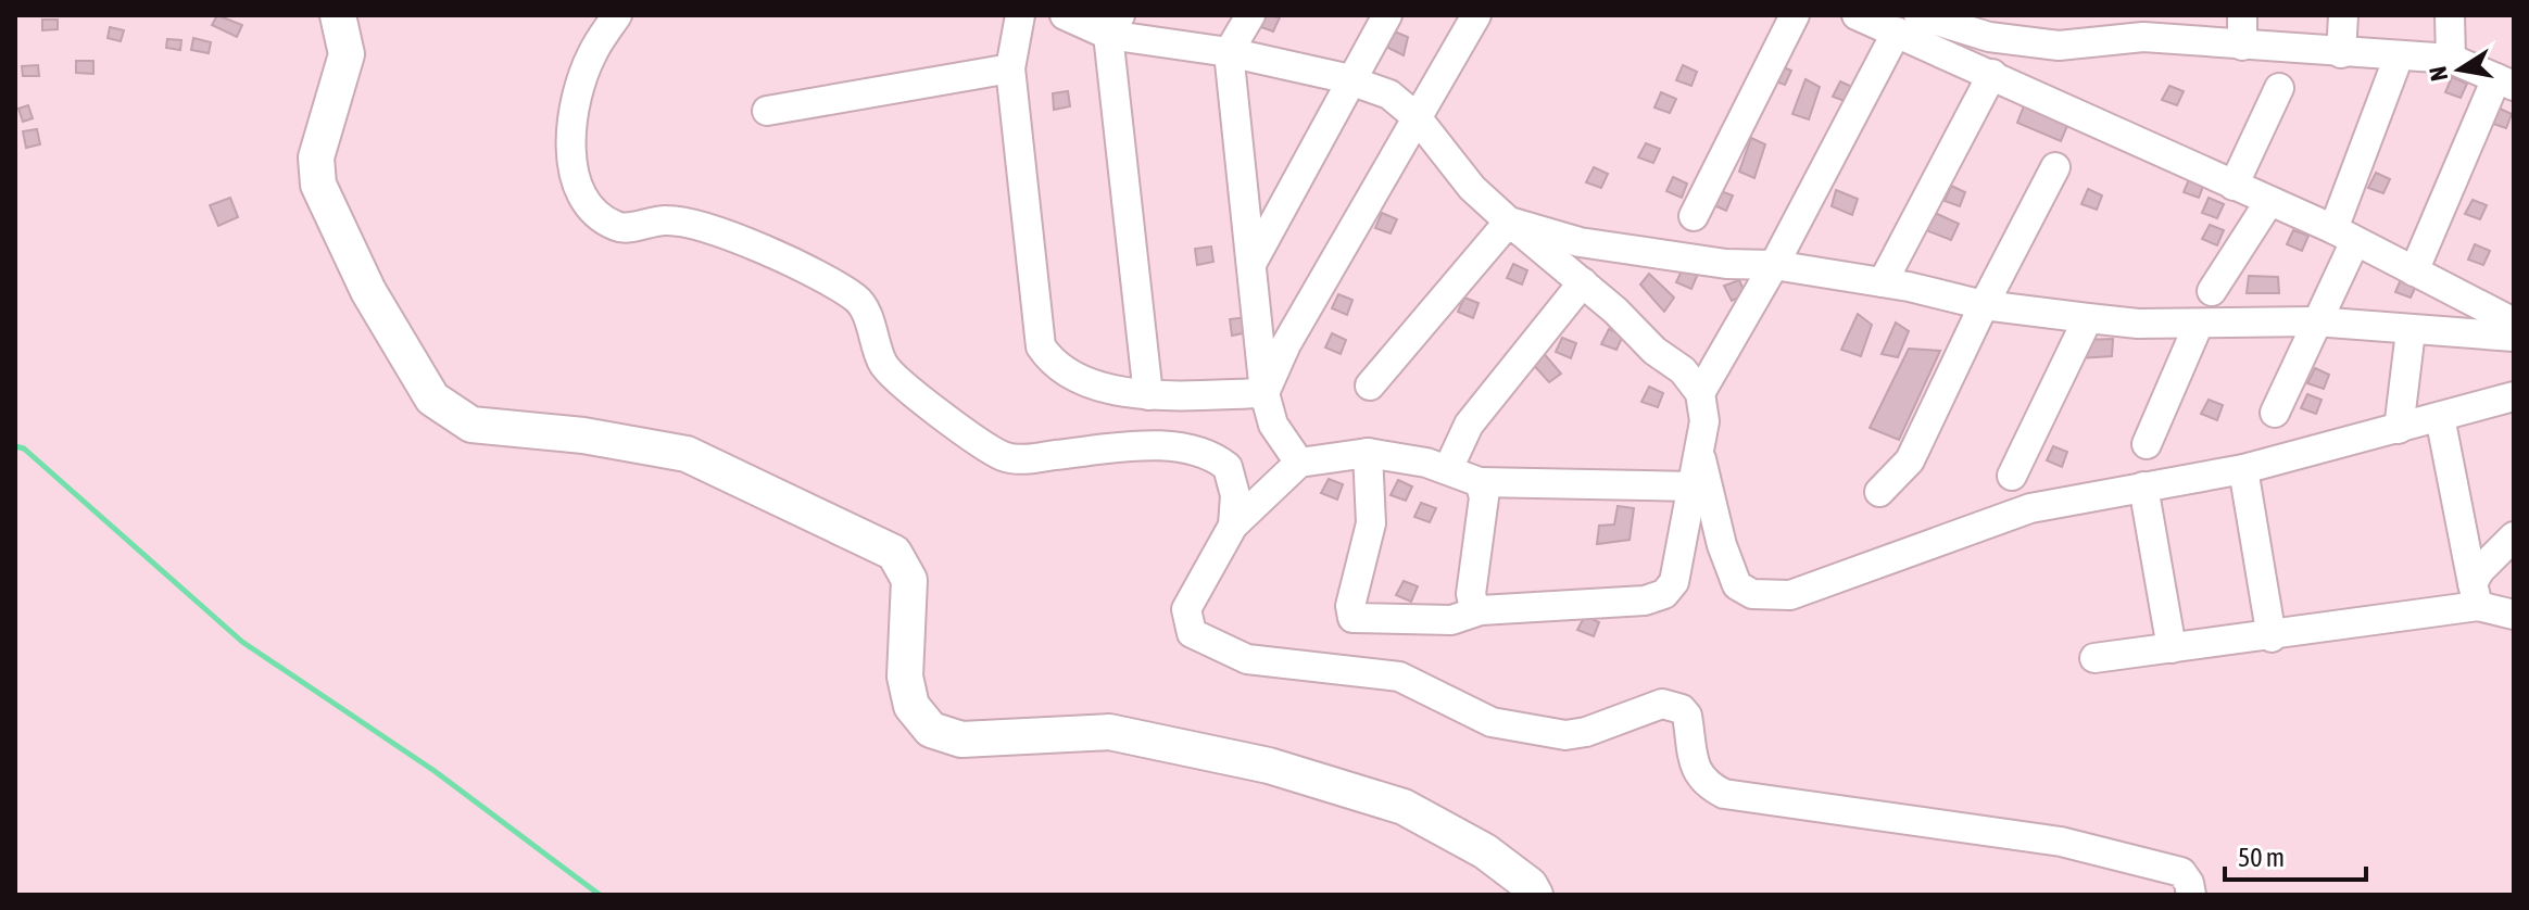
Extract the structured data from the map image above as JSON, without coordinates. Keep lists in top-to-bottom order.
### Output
{
  "scale_bar": "50 m",
  "north": "left"
}
